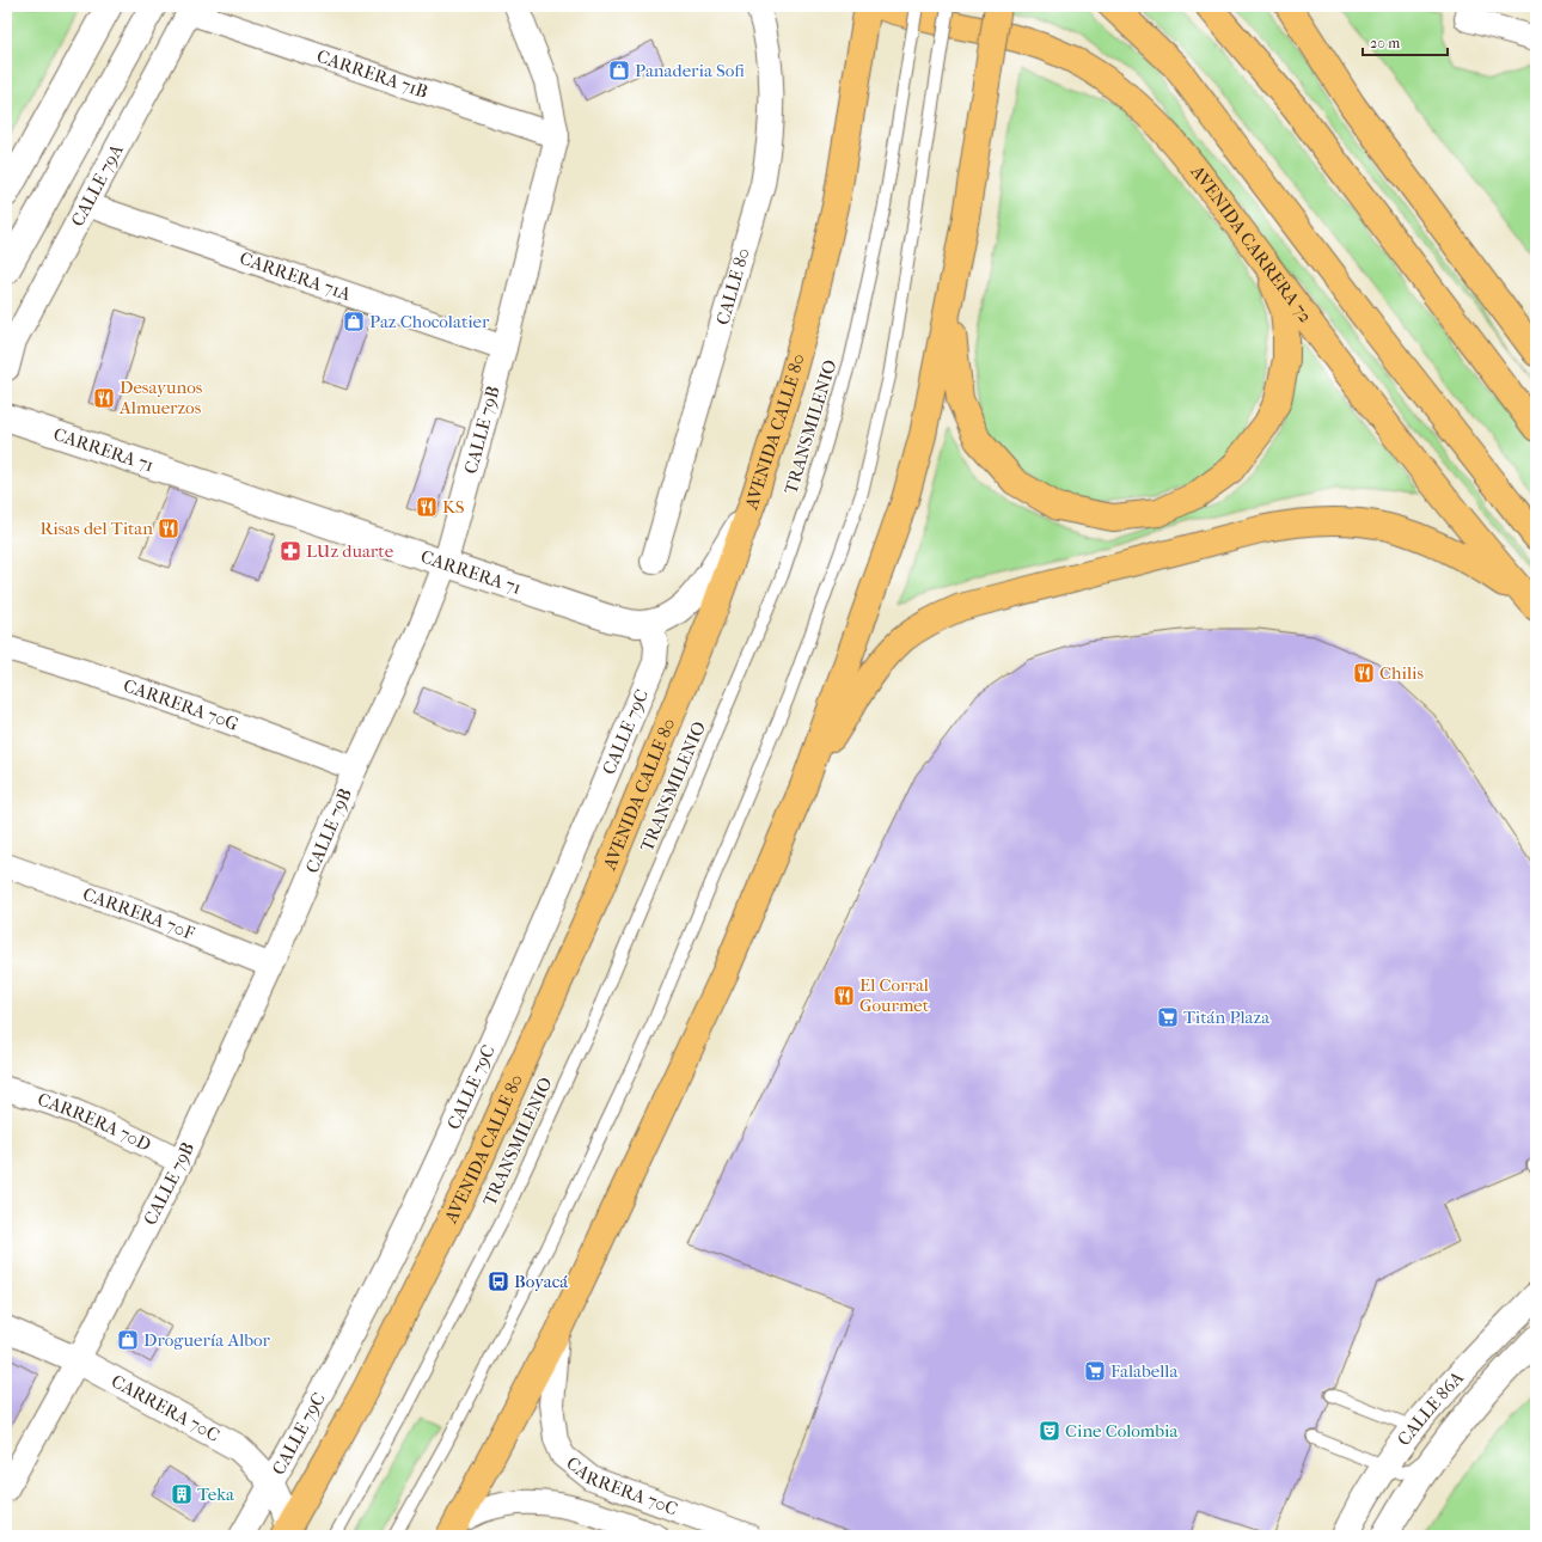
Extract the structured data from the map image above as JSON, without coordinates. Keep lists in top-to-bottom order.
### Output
{
  "streets": {
    "highway": ["AVENIDA CARRERA 72", "AVENIDA CALLE 80"],
    "street": [
      "CARRERA 71B",
      "CALLE 79A",
      "CARRERA 71A",
      "CALLE 80",
      "CALLE 79B",
      "CARRERA 71",
      "CARRERA 70G",
      "CALLE 79C",
      "CARRERA 70F",
      "CARRERA 70D",
      "CARRERA 70C",
      "CALLE 86A"
    ],
    "lane": ["TRANSMILENIO"]
  },
  "crossings": [
    ["CARRERA 71B", "CALLE 79A"],
    ["CARRERA 71B", "CALLE 79B"],
    ["CALLE 79A", "CARRERA 71A"],
    ["CARRERA 71A", "CALLE 79B"],
    ["CALLE 79B", "CARRERA 71"],
    ["CALLE 79B", "CARRERA 70G"],
    ["CALLE 79B", "CARRERA 70F"],
    ["CALLE 79B", "CARRERA 70D"],
    ["CALLE 79B", "CARRERA 70C"],
    ["AVENIDA CALLE 80", "CARRERA 71"],
    ["AVENIDA CALLE 80", "CARRERA 70C"],
    ["CARRERA 71", "CALLE 79C"],
    ["CALLE 79C", "CARRERA 70C"]
  ],
  "places": {
    "shop": ["Panaderia Sofi", "Paz Chocolatier", "Droguería Albor"],
    "restaurant": [
      "Desayunos Almuerzos",
      "KS",
      "Risas del Titan",
      "Chilis",
      "El Corral Gourmet"
    ],
    "pharmacy": ["LUz duarte"],
    "supermarket": ["Titán Plaza", "Falabella"],
    "bus stop": ["Boyacá"],
    "theatre": ["Cine Colombia"],
    "building": ["Teka"]
  },
  "scale_bar": "20 m"
}
